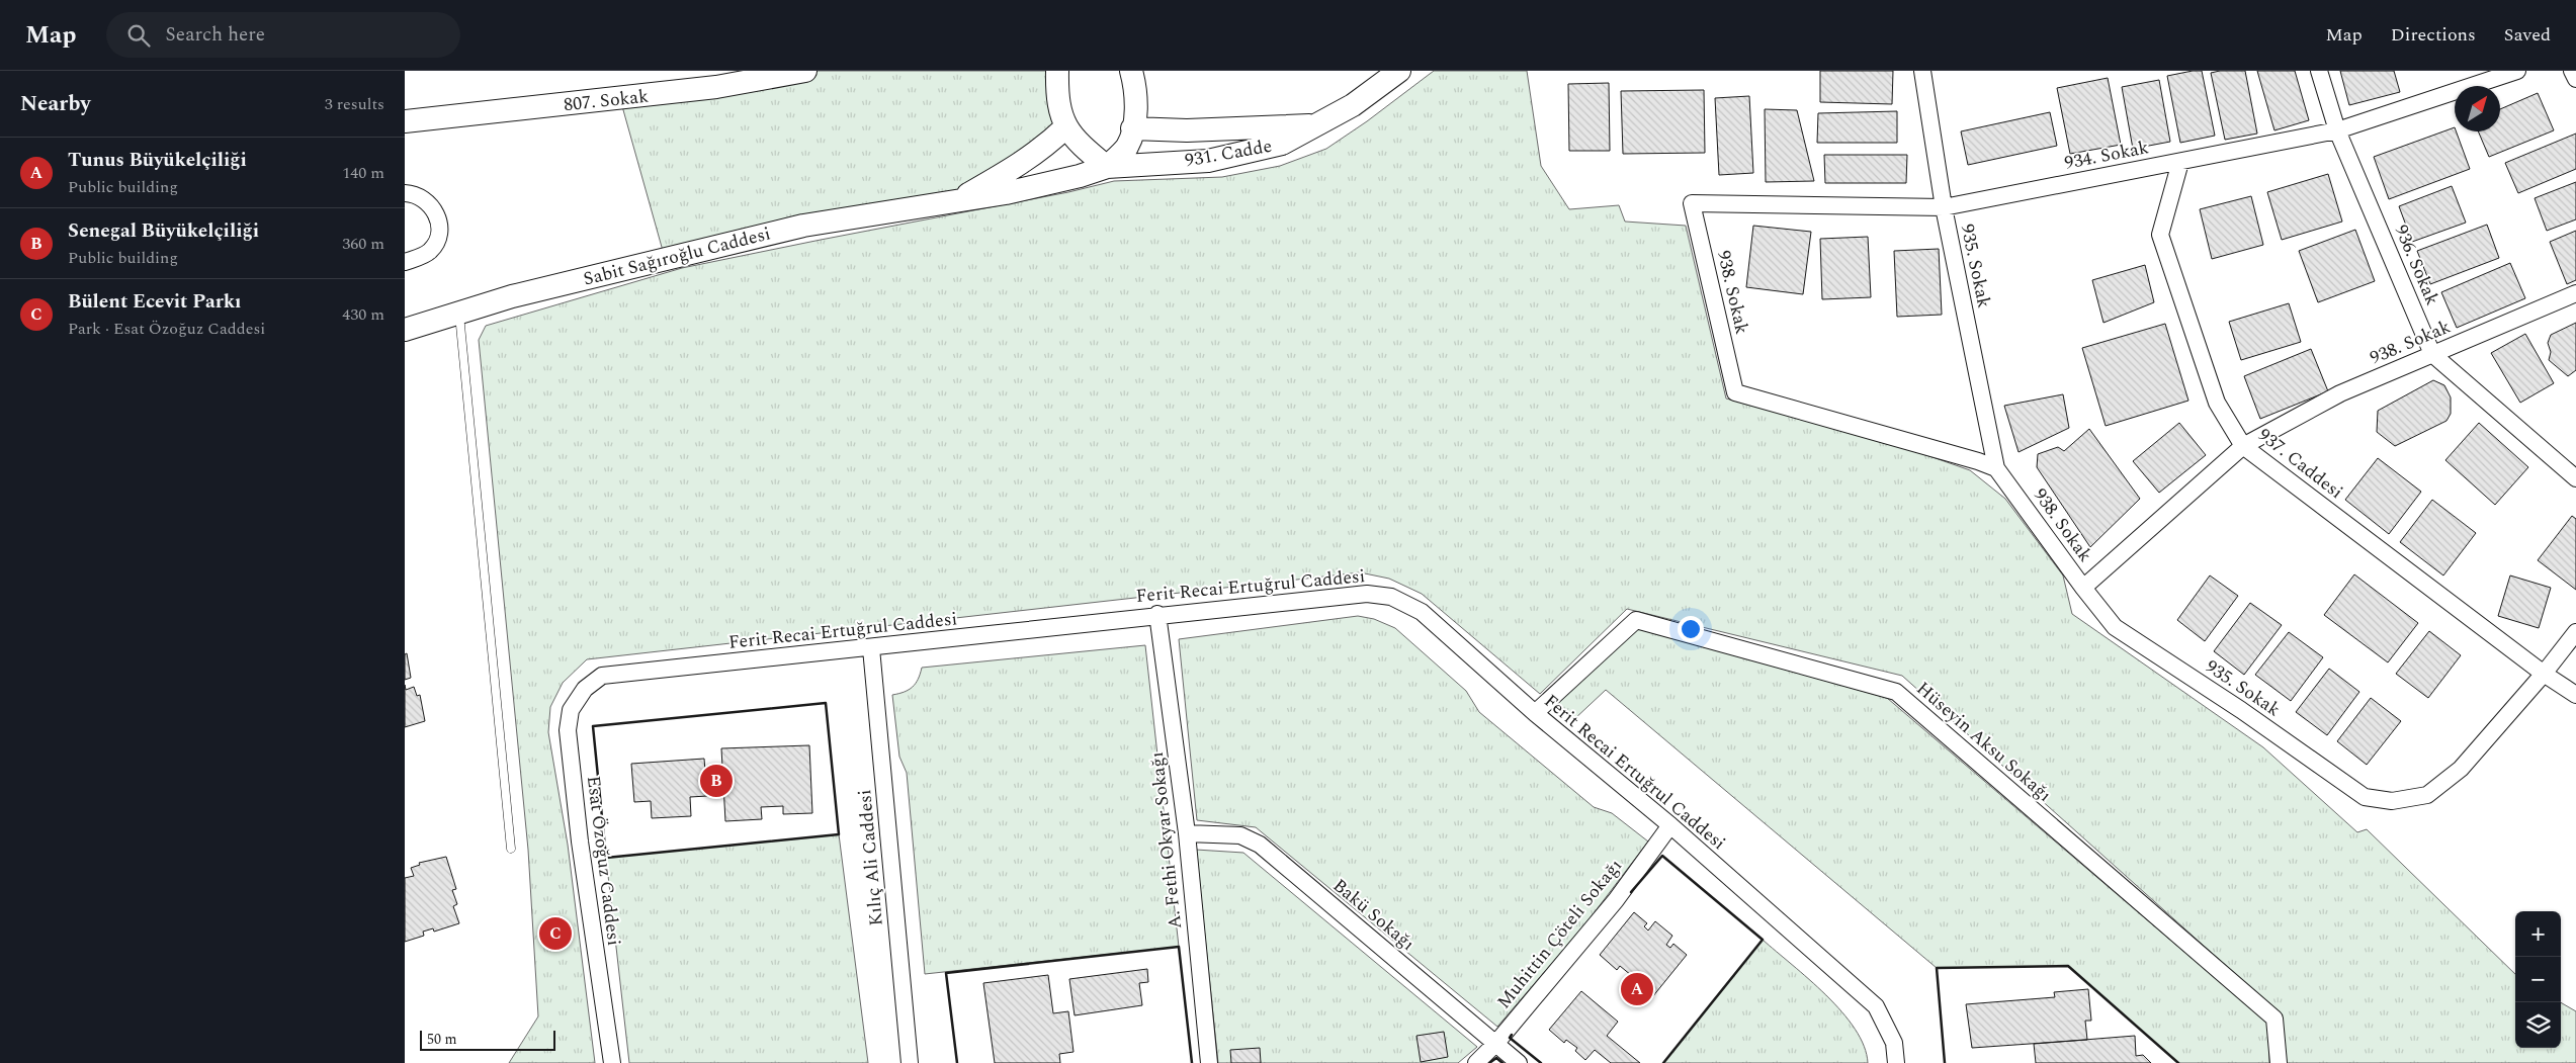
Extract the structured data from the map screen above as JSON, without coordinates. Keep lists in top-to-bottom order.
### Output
{
  "streets": {
    "main road": ["807. Sokak", "931. Cadde", "Sabit Sağıroğlu Caddesi"],
    "street": [
      "934. Sokak",
      "936. Sokak",
      "935. Sokak",
      "938. Sokak",
      "937. Caddesi",
      "Ferit Recai Ertuğrul Caddesi",
      "Hüseyin Aksu Sokağı",
      "A. Fethi Okyar Sokağı",
      "Kılıç Ali Caddesi",
      "Esat Özoğuz Caddesi",
      "Bakü Sokağı",
      "Muhittin Çöteli Sokağı"
    ]
  },
  "crossings": [
    ["931. Cadde", "Sabit Sağıroğlu Caddesi"],
    ["934. Sokak", "936. Sokak"],
    ["934. Sokak", "935. Sokak"],
    ["934. Sokak", "938. Sokak"],
    ["934. Sokak", "937. Caddesi"],
    ["936. Sokak", "938. Sokak"],
    ["935. Sokak", "938. Sokak"],
    ["935. Sokak", "937. Caddesi"],
    ["938. Sokak", "937. Caddesi"],
    ["Ferit Recai Ertuğrul Caddesi", "Hüseyin Aksu Sokağı"],
    ["Ferit Recai Ertuğrul Caddesi", "A. Fethi Okyar Sokağı"],
    ["Ferit Recai Ertuğrul Caddesi", "Kılıç Ali Caddesi"],
    ["Ferit Recai Ertuğrul Caddesi", "Esat Özoğuz Caddesi"],
    ["Ferit Recai Ertuğrul Caddesi", "Muhittin Çöteli Sokağı"],
    ["A. Fethi Okyar Sokağı", "Bakü Sokağı"],
    ["Bakü Sokağı", "Muhittin Çöteli Sokağı"]
  ],
  "scale_bar": "50 m",
  "north": "top right",
  "page": {
    "header": "Map",
    "search": "Search here",
    "nav": ["Map", "Directions", "Saved"],
    "heading": ["Nearby", "3 results"],
    "list": [
      {
        "mark": "A",
        "name": "Tunus Büyükelçiliği",
        "note": "Public building",
        "value": "140 m"
      },
      {
        "mark": "B",
        "name": "Senegal Büyükelçiliği",
        "note": "Public building",
        "value": "360 m"
      },
      {
        "mark": "C",
        "name": "Bülent Ecevit Parkı",
        "note": "Park · Esat Özoğuz Caddesi",
        "value": "430 m"
      }
    ],
    "pins": ["B", "C", "A"],
    "map_buttons": ["+", "−"],
    "scale": "50 m"
  }
}
